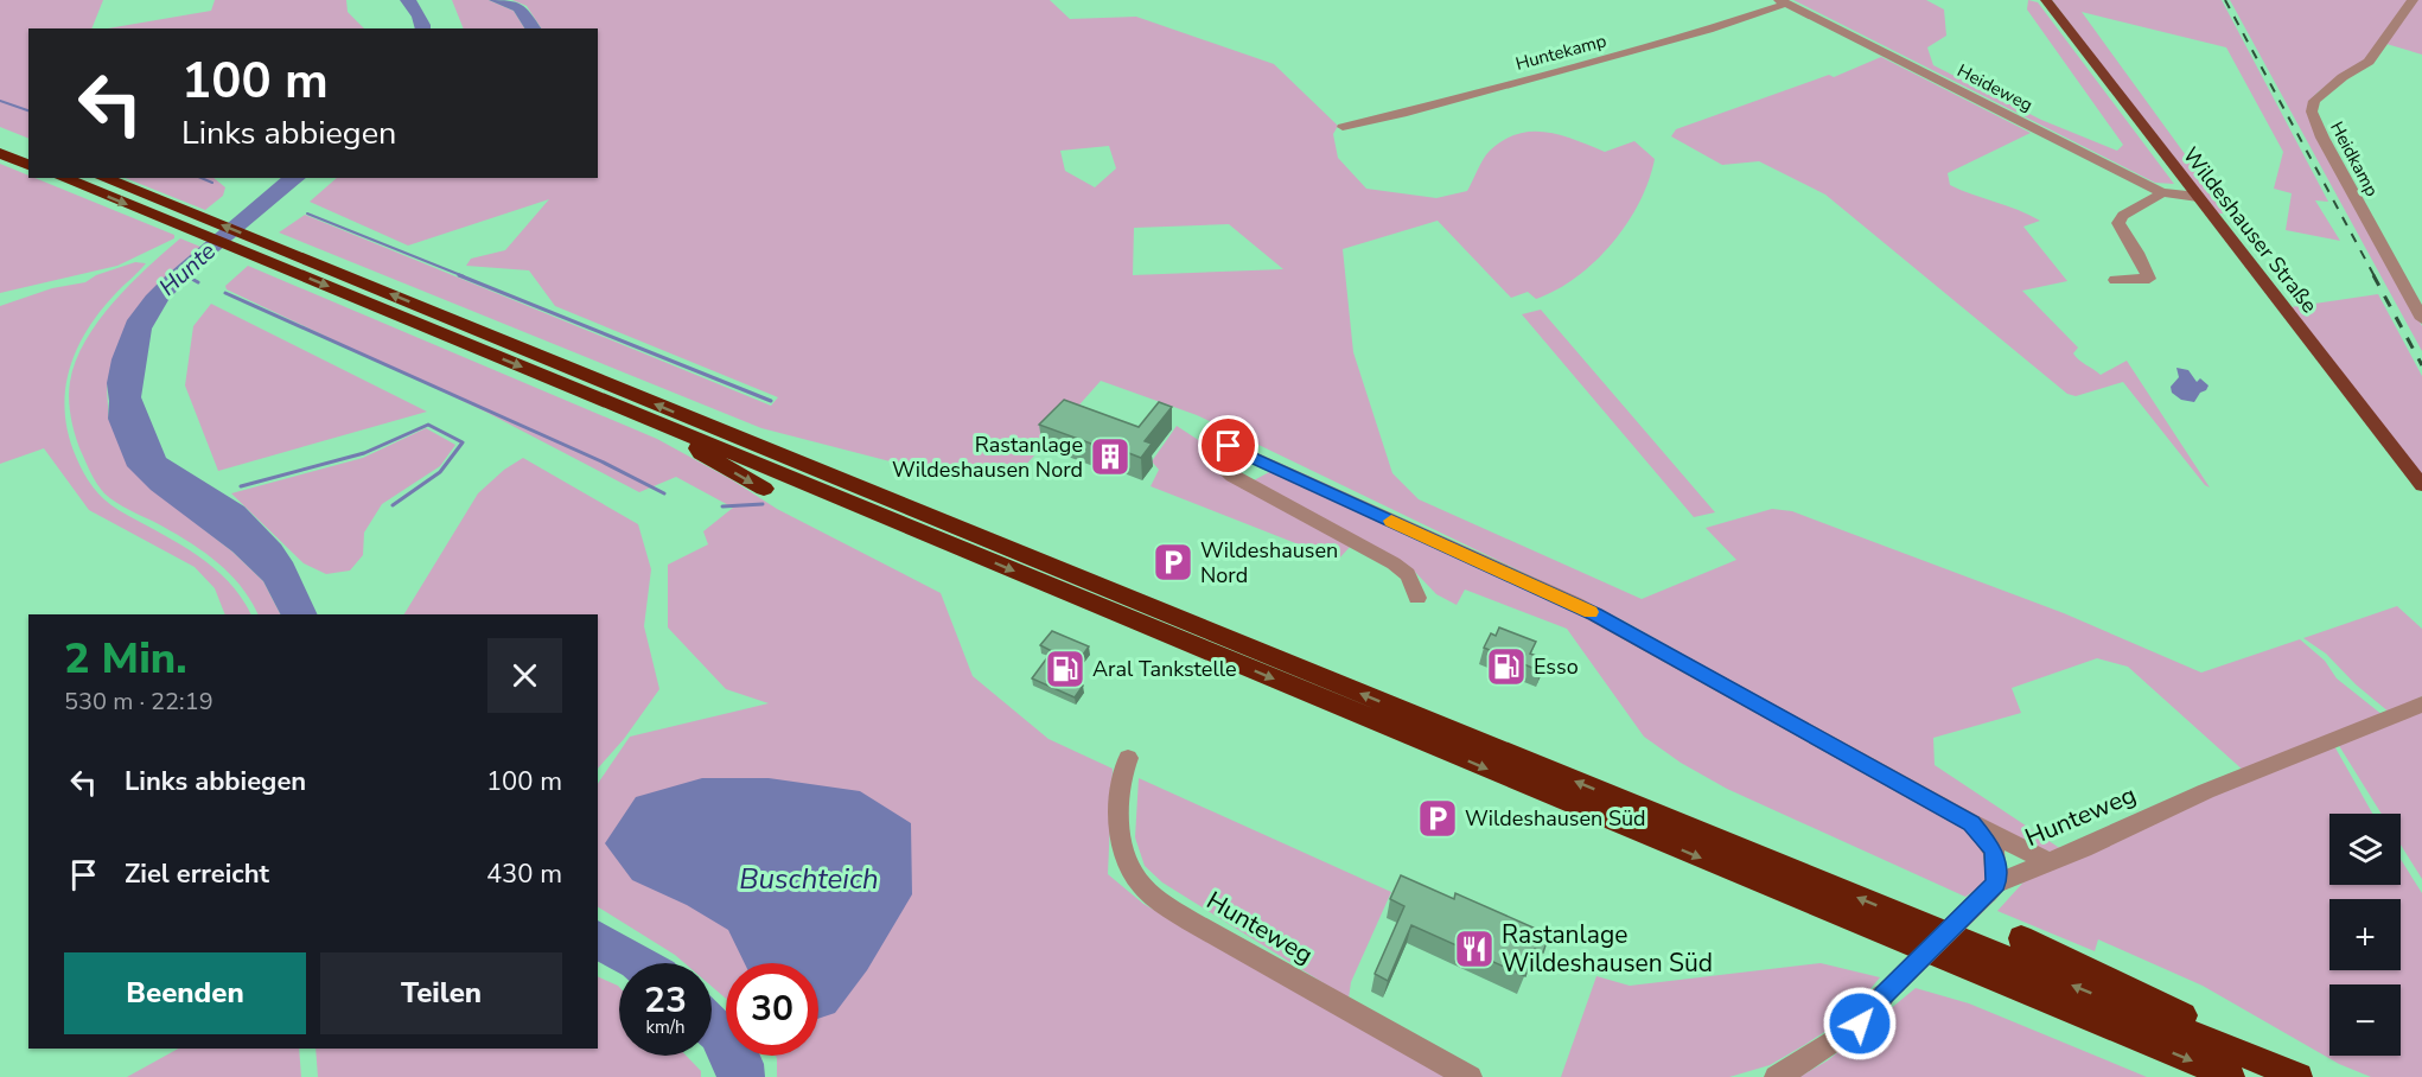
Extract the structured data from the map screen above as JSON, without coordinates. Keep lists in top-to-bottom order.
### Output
{
  "streets": {
    "main road": ["Wildeshauser Straße"],
    "street": [
      "Huntekamp",
      "Heideweg",
      "Heidkamp",
      "Hunteweg"
    ]
  },
  "crossings": [
    ["Huntekamp", "Heideweg"],
    ["Heideweg", "Wildeshauser Straße"]
  ],
  "water": ["Hunte", "Buschteich"],
  "places": {
    "building": ["Rastanlage Wildeshausen Nord"],
    "parking": ["Wildeshausen Nord", "Wildeshausen Süd"],
    "fuel station": ["Esso", "Aral Tankstelle"],
    "restaurant": ["Rastanlage Wildeshausen Süd"]
  },
  "page": {
    "turn": ["100 m", "Links abbiegen"],
    "heading": ["2 Min.", "530 m · 22:19"],
    "list": [
      {
        "name": "Links abbiegen",
        "value": "100 m"
      },
      {
        "name": "Ziel erreicht",
        "value": "430 m"
      }
    ],
    "map_buttons": ["+", "−"],
    "buttons": ["Beenden", "Teilen"],
    "speed": "23 km/h",
    "limit": "30"
  }
}
